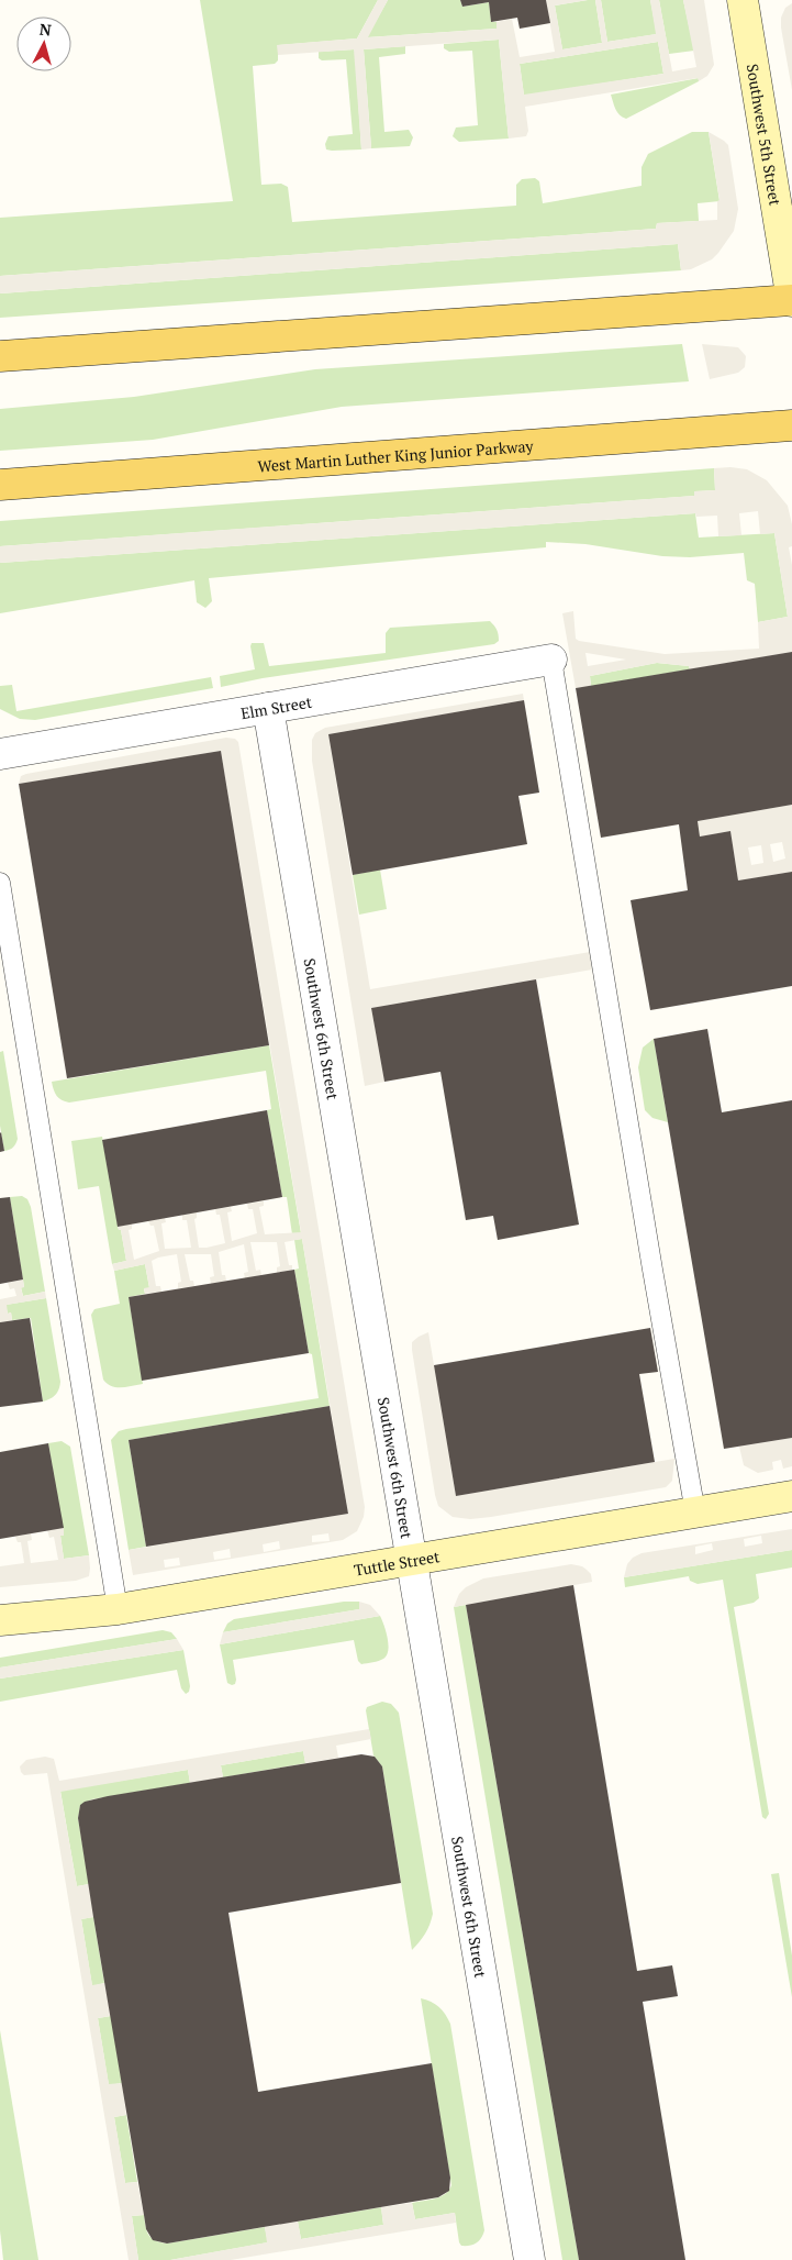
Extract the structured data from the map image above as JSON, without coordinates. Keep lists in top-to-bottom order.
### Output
{
  "streets": {
    "main road": ["West Martin Luther King Junior Parkway"],
    "street": [
      "Southwest 5th Street",
      "Elm Street",
      "Southwest 6th Street",
      "Tuttle Street"
    ]
  },
  "crossings": [
    ["Elm Street", "Southwest 6th Street"],
    ["Southwest 6th Street", "Tuttle Street"]
  ],
  "north": "top"
}
